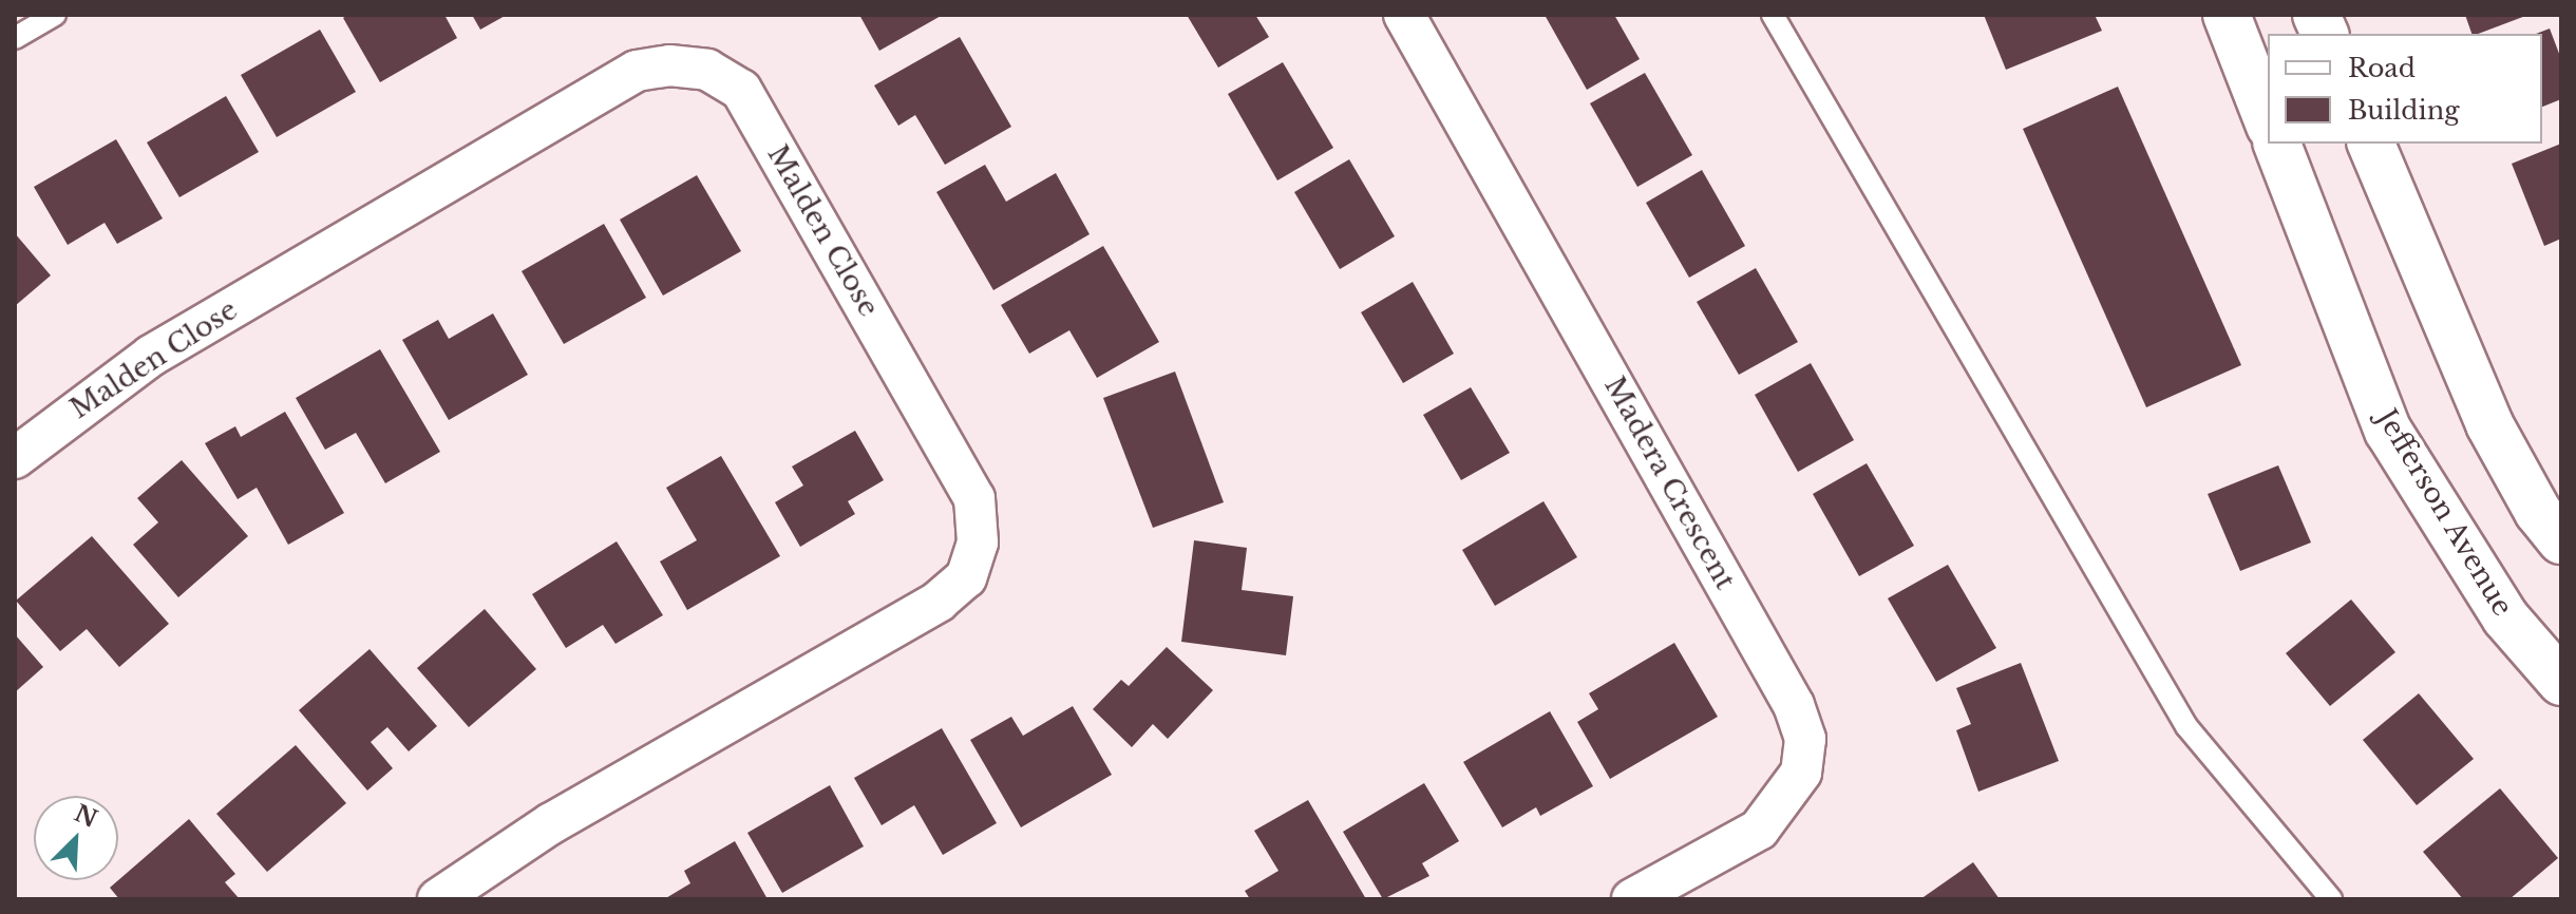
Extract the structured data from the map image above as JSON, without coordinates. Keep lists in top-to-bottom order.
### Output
{
  "streets": {
    "street": ["Malden Close", "Madera Crescent", "Jefferson Avenue"]
  },
  "legend": ["Road", "Building"],
  "north": "top right"
}
